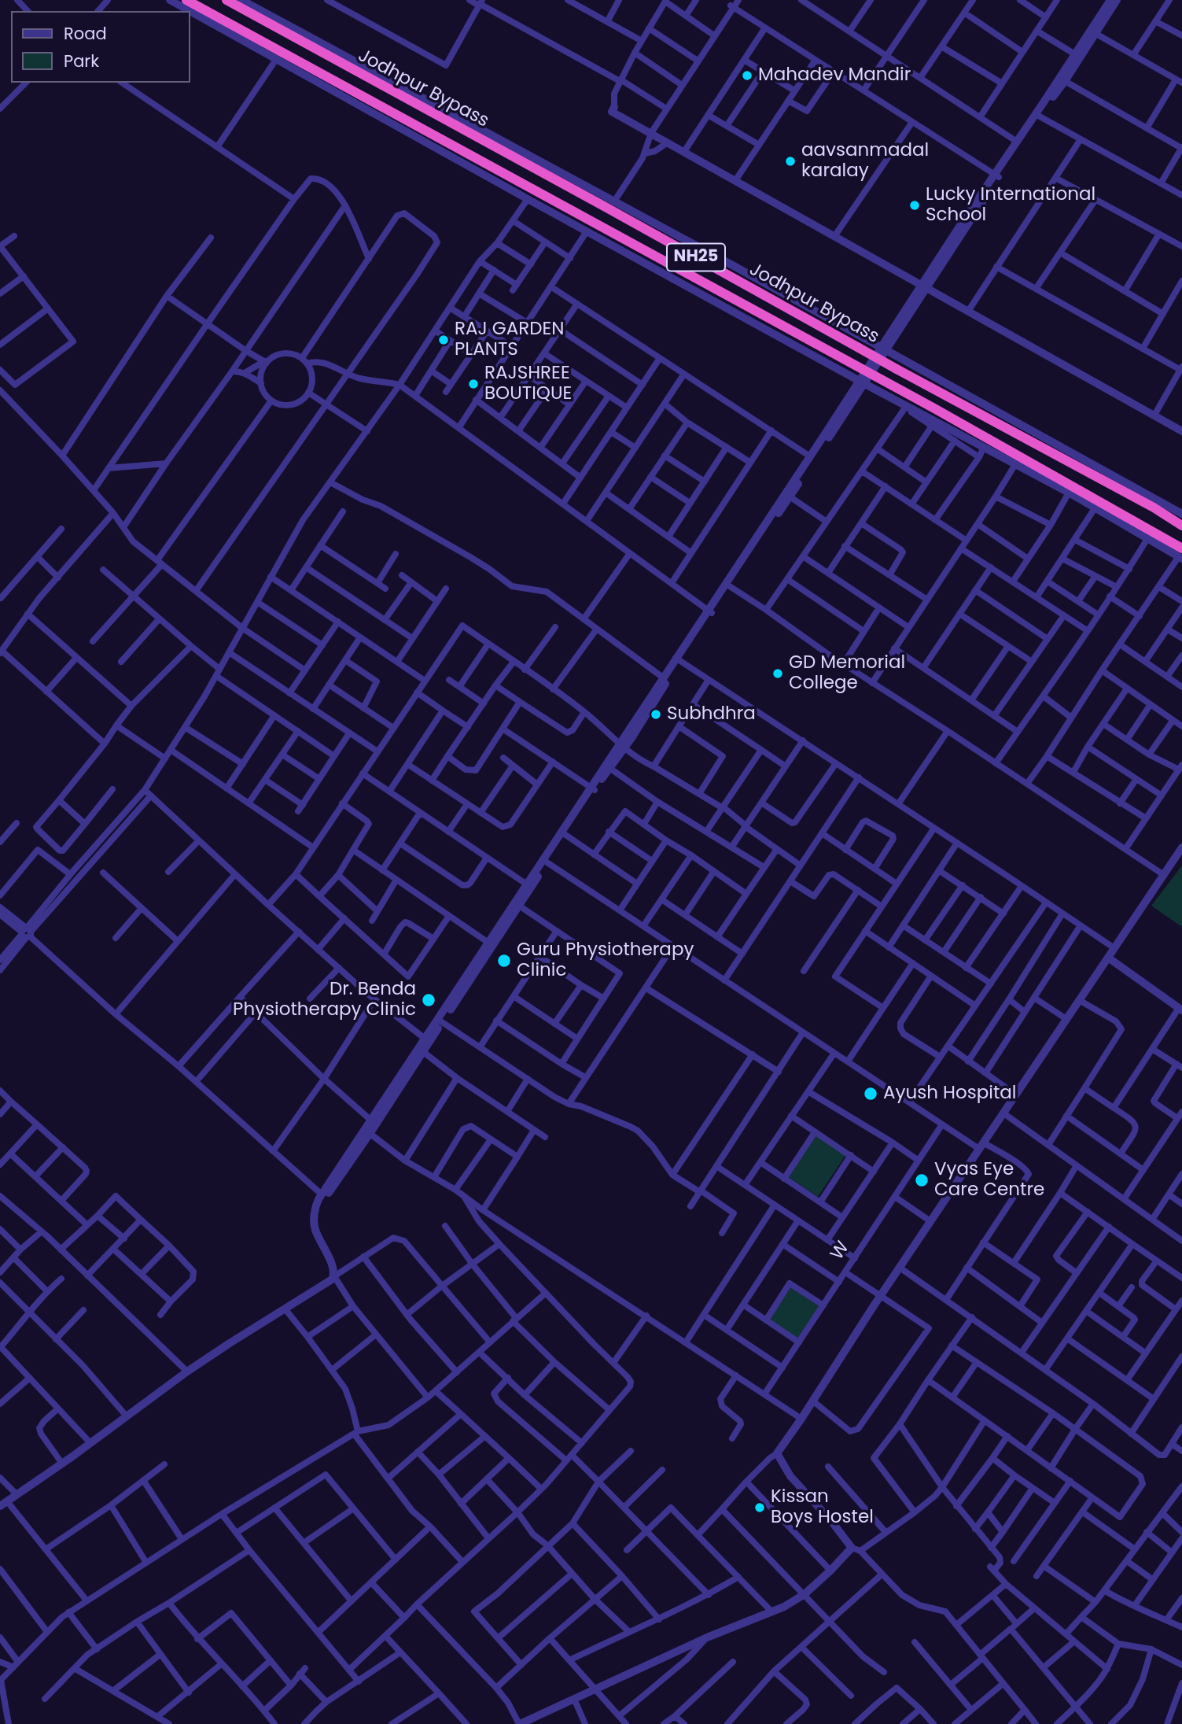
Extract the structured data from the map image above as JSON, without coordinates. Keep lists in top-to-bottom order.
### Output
{
  "streets": {
    "highway": ["Jodhpur Bypass", "NH25"],
    "street": ["W"]
  },
  "places": [
    "Mahadev Mandir",
    "aavsanmadal karalay",
    "Lucky International School",
    "RAJ GARDEN PLANTS",
    "RAJSHREE BOUTIQUE",
    "GD Memorial College",
    "Subhdhra",
    "Guru Physiotherapy Clinic",
    "Dr. Benda Physiotherapy Clinic",
    "Ayush Hospital",
    "Vyas Eye Care Centre",
    "Kissan Boys Hostel"
  ],
  "legend": ["Road", "Park"]
}
